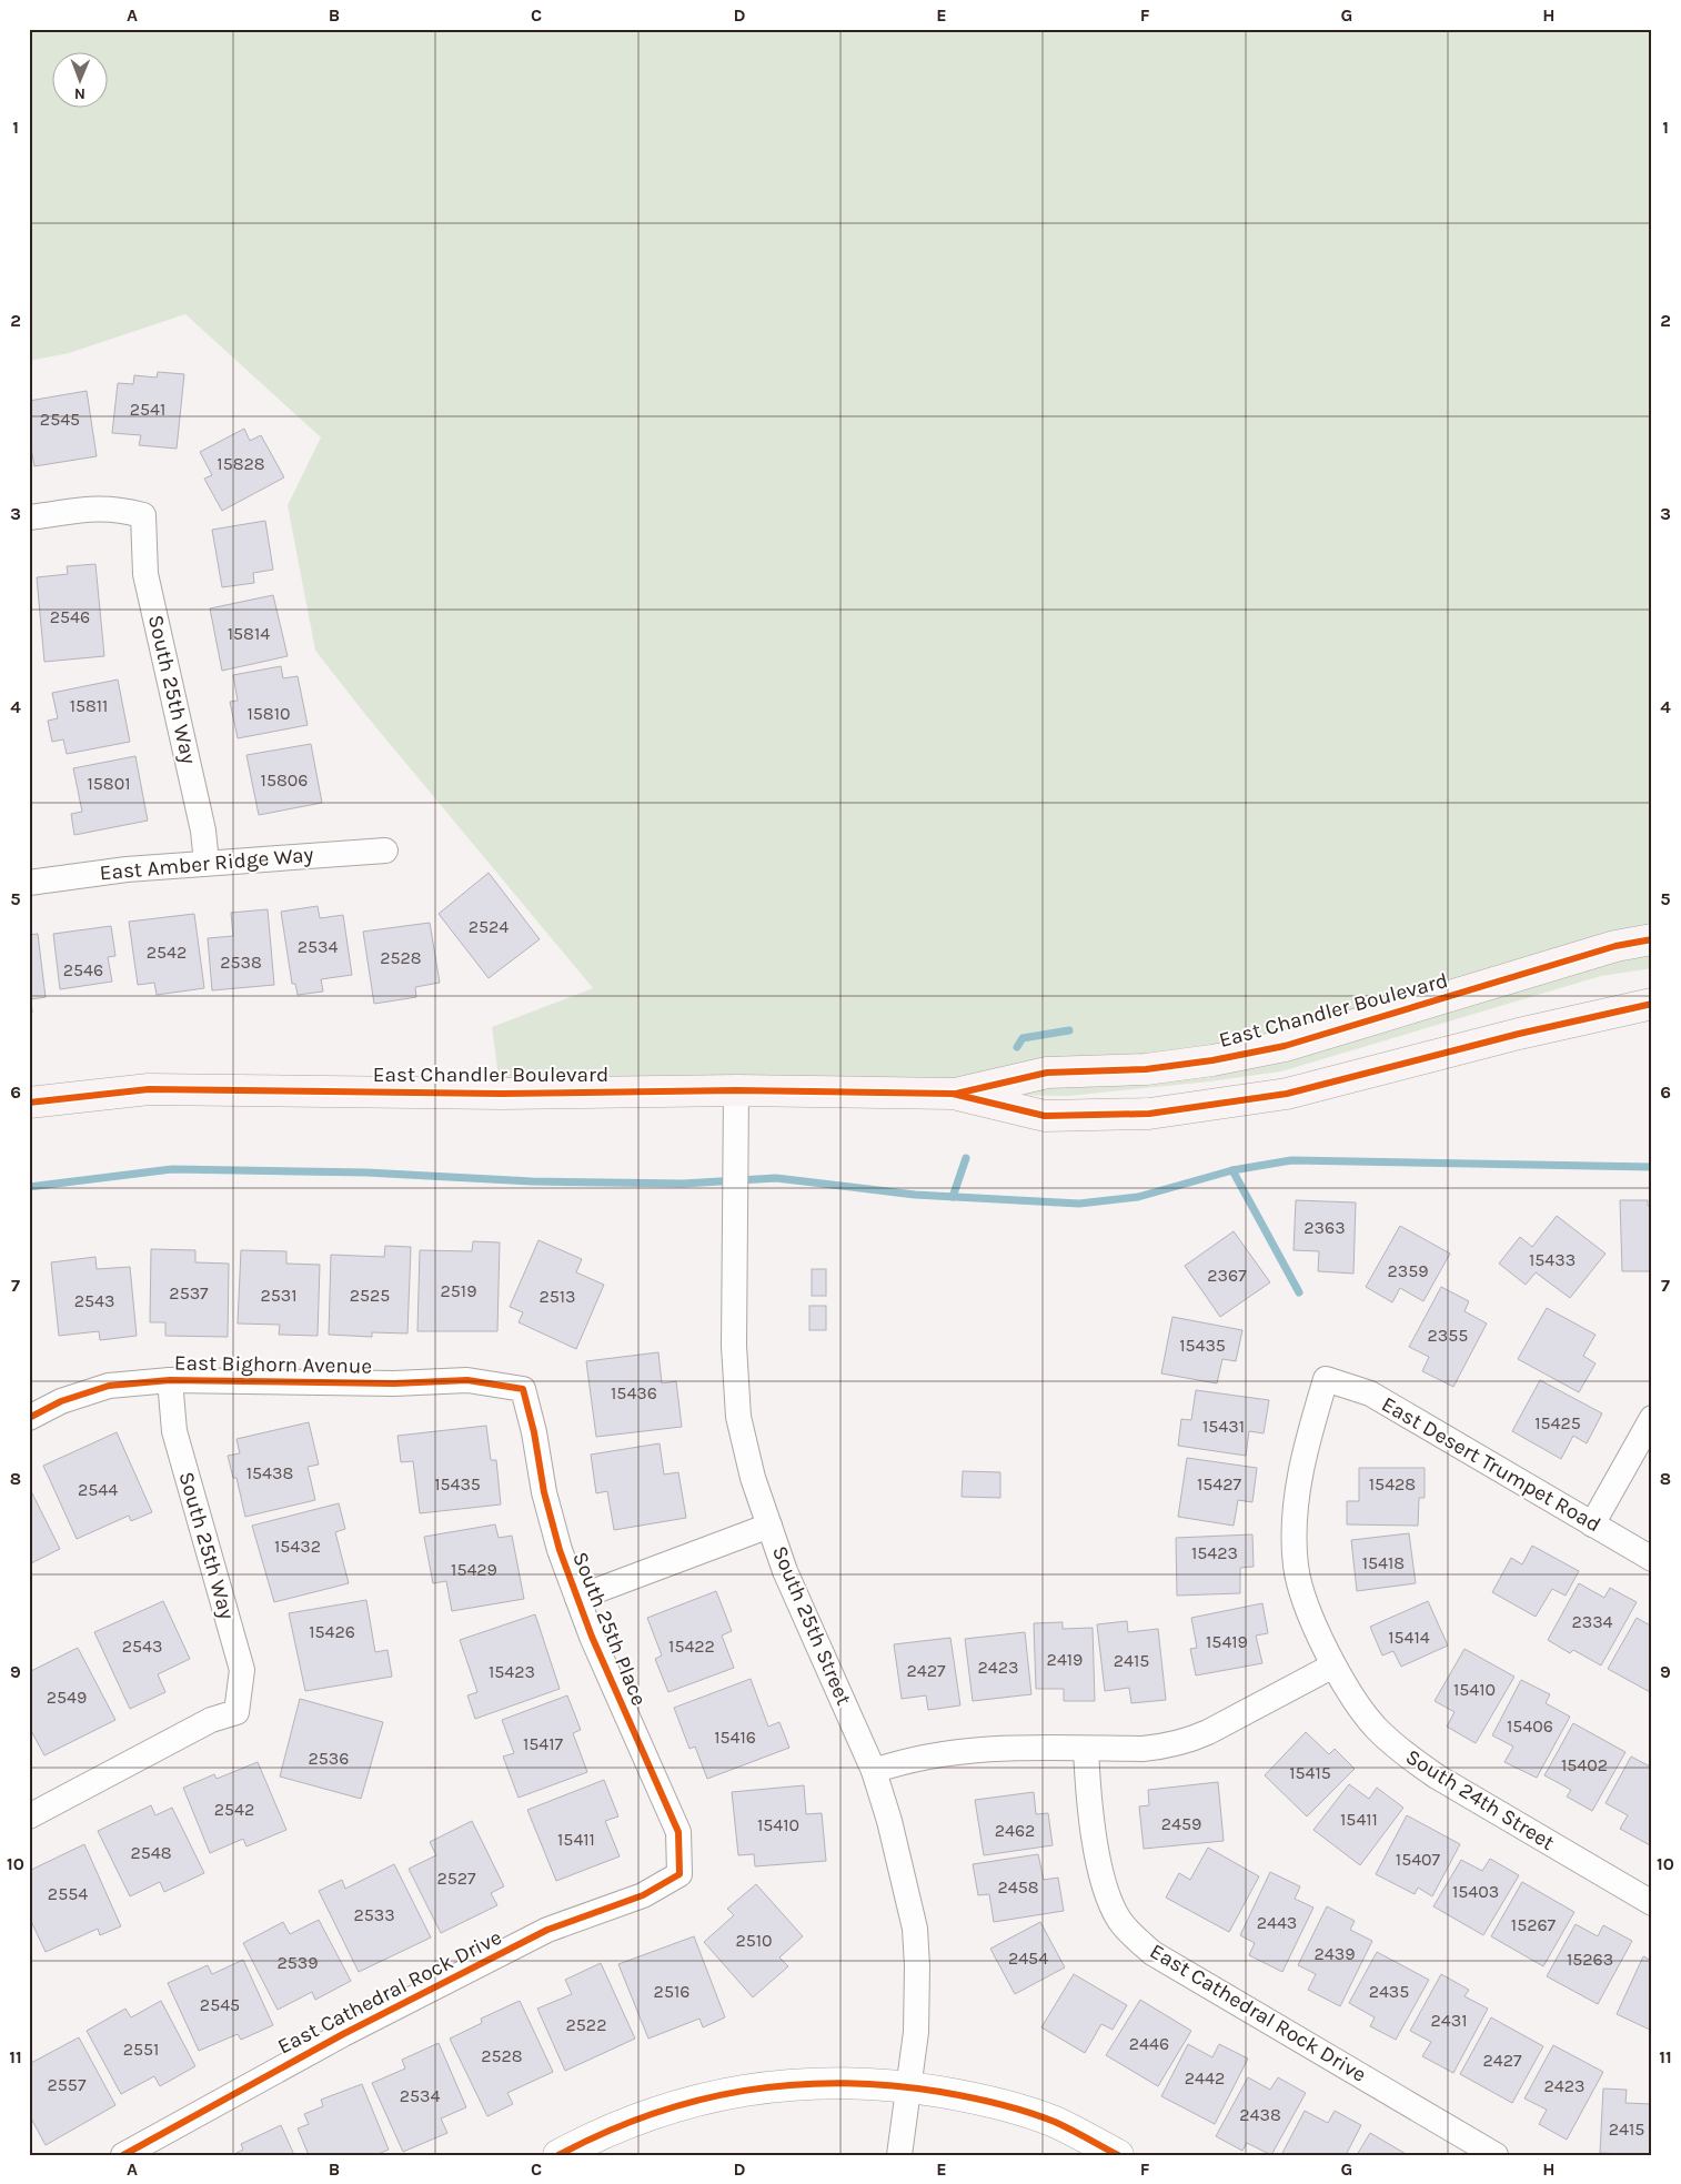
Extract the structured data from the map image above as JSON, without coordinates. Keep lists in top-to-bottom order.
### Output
{
  "streets": {
    "main road": ["East Chandler Boulevard"],
    "street": [
      "South 25th Way",
      "East Amber Ridge Way",
      "East Bighorn Avenue",
      "East Desert Trumpet Road",
      "South 25th Street",
      "South 25th Place",
      "South 24th Street",
      "East Cathedral Rock Drive"
    ]
  },
  "crossings": [
    ["South 25th Way", "East Amber Ridge Way"],
    ["South 25th Way", "East Bighorn Avenue"],
    ["East Chandler Boulevard", "South 25th Street"],
    ["East Bighorn Avenue", "South 25th Place"],
    ["East Desert Trumpet Road", "South 24th Street"],
    ["South 25th Place", "East Cathedral Rock Drive"]
  ],
  "house_numbers": [
    "2541",
    "2545",
    "15828",
    "2546",
    "15814",
    "15811",
    "15810",
    "15806",
    "15801",
    "2524",
    "2534",
    "2542",
    "2528",
    "2538",
    "2546",
    "2363",
    "15433",
    "2359",
    "2367",
    "2519",
    "2537",
    "2531",
    "2525",
    "2513",
    "2543",
    "2355",
    "15435",
    "15436",
    "15425",
    "15431",
    "15438",
    "15435",
    "15427",
    "15428",
    "2544",
    "15432",
    "15423",
    "15418",
    "15429",
    "2334",
    "15426",
    "15414",
    "15419",
    "2543",
    "15422",
    "2419",
    "2415",
    "2423",
    "2427",
    "15423",
    "15410",
    "2549",
    "15406",
    "15416",
    "15417",
    "2536",
    "15402",
    "15415",
    "2542",
    "15411",
    "2459",
    "15410",
    "2462",
    "15411",
    "2548",
    "15407",
    "2527",
    "2458",
    "15403",
    "2554",
    "2533",
    "2443",
    "15267",
    "2510",
    "2439",
    "2454",
    "15263",
    "2539",
    "2516",
    "2435",
    "2545",
    "2431",
    "2522",
    "2446",
    "2551",
    "2528",
    "2427",
    "2442",
    "2557",
    "2423",
    "2534",
    "2438",
    "2415"
  ],
  "north": "bottom",
  "grid": {
    "columns": [
      "A",
      "B",
      "C",
      "D",
      "E",
      "F",
      "G",
      "H"
    ],
    "rows": [
      "1",
      "2",
      "3",
      "4",
      "5",
      "6",
      "7",
      "8",
      "9",
      "10",
      "11"
    ]
  }
}
